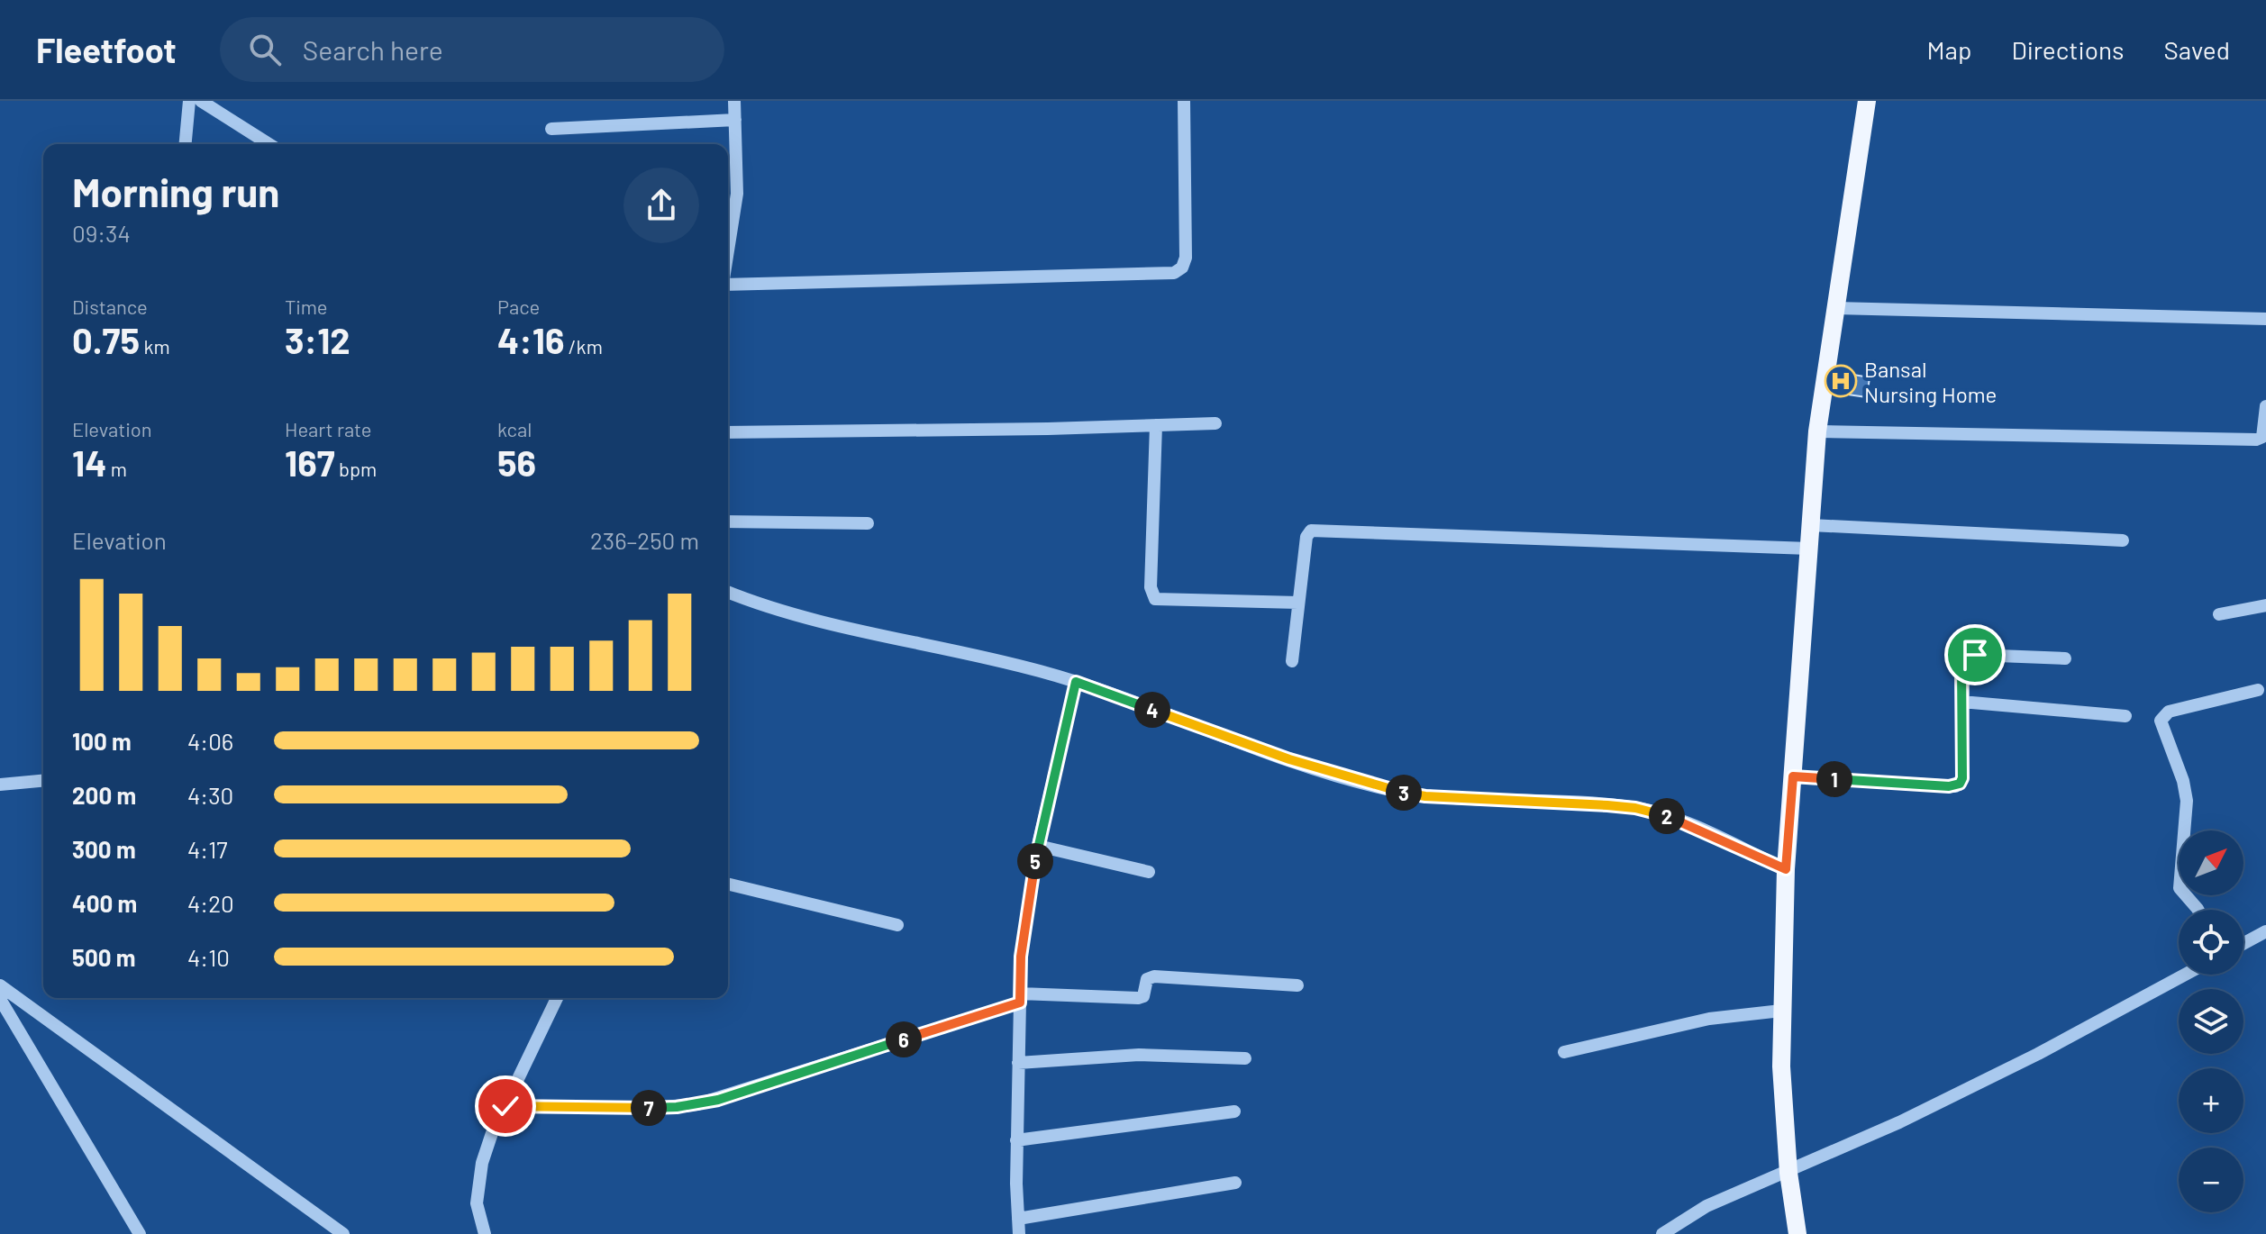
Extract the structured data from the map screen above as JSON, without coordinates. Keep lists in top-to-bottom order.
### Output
{
  "places": {
    "hospital": ["Bansal Nursing Home"]
  },
  "north": "top right",
  "page": {
    "header": "Fleetfoot",
    "search": "Search here",
    "nav": ["Map", "Directions", "Saved"],
    "heading": ["Morning run", "09:34"],
    "stats": [
      ["Distance", "0.75 km"],
      ["Time", "3:12"],
      ["Pace", "4:16 /km"],
      ["Elevation", "14 m"],
      ["Heart rate", "167 bpm"],
      ["kcal", "56"]
    ],
    "chart": ["Elevation", "236–250 m"],
    "pins": [
      "4",
      "1",
      "3",
      "2",
      "5",
      "6",
      "7"
    ],
    "list": [
      {
        "name": "100 m",
        "note": "4:06"
      },
      {
        "name": "200 m",
        "note": "4:30"
      },
      {
        "name": "300 m",
        "note": "4:17"
      },
      {
        "name": "400 m",
        "note": "4:20"
      },
      {
        "name": "500 m",
        "note": "4:10"
      }
    ],
    "map_buttons": ["+", "−"]
  }
}
